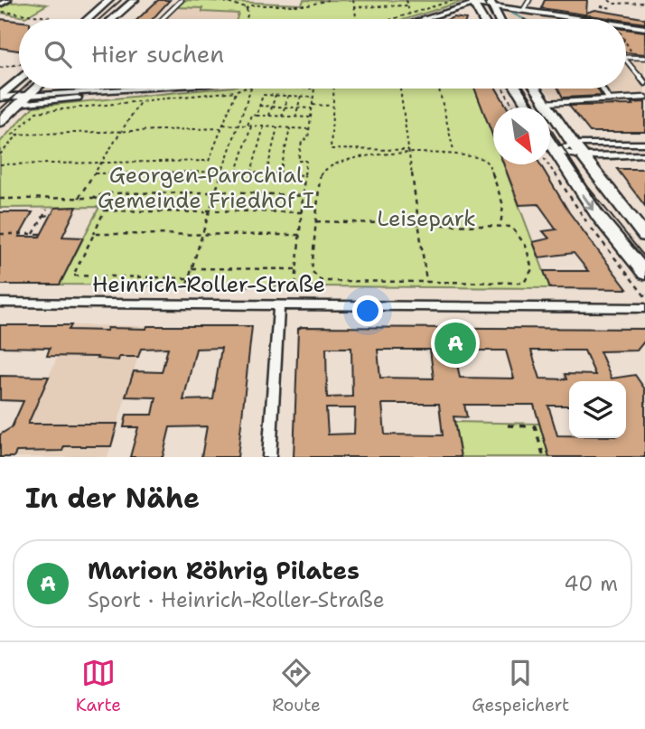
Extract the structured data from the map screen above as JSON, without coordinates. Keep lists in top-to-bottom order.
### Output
{
  "streets": {
    "street": ["Heinrich-Roller-Straße"]
  },
  "parks": ["Georgen-Parochial Gemeinde Friedhof I", "Leisepark"],
  "north": "bottom right",
  "page": {
    "search": "Hier suchen",
    "pins": "A",
    "heading": "In der Nähe",
    "list": [
      {
        "mark": "A",
        "name": "Marion Röhrig Pilates",
        "note": "Sport · Heinrich-Roller-Straße",
        "value": "40 m"
      }
    ],
    "nav": ["Karte", "Route", "Gespeichert"]
  }
}
